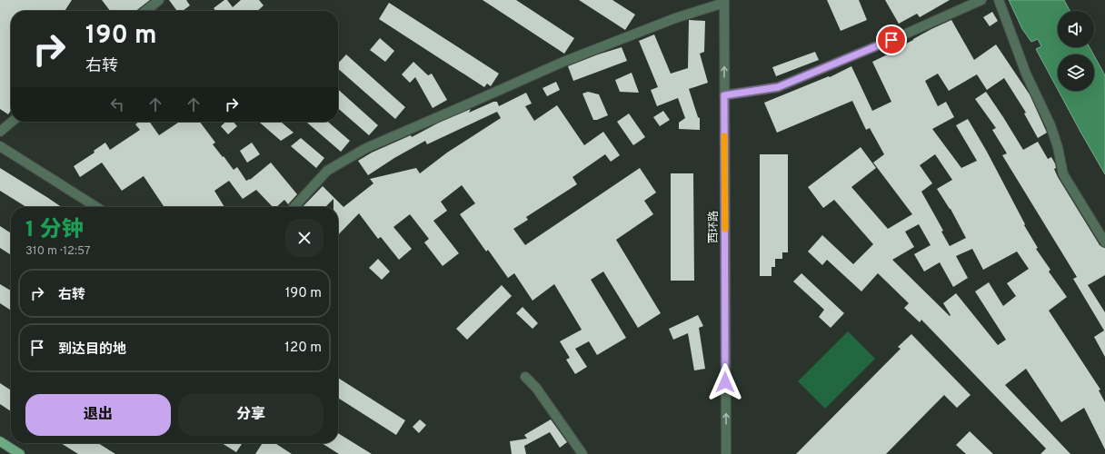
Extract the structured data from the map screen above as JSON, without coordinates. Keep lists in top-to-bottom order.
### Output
{
  "streets": {
    "street": ["西环路"]
  },
  "one_way": ["西环路"],
  "page": {
    "turn": ["190 m", "右转"],
    "heading": ["1 分钟", "310 m · 12:57"],
    "list": [
      {
        "name": "右转",
        "value": "190 m"
      },
      {
        "name": "到达目的地",
        "value": "120 m"
      }
    ],
    "buttons": ["退出", "分享"]
  }
}
